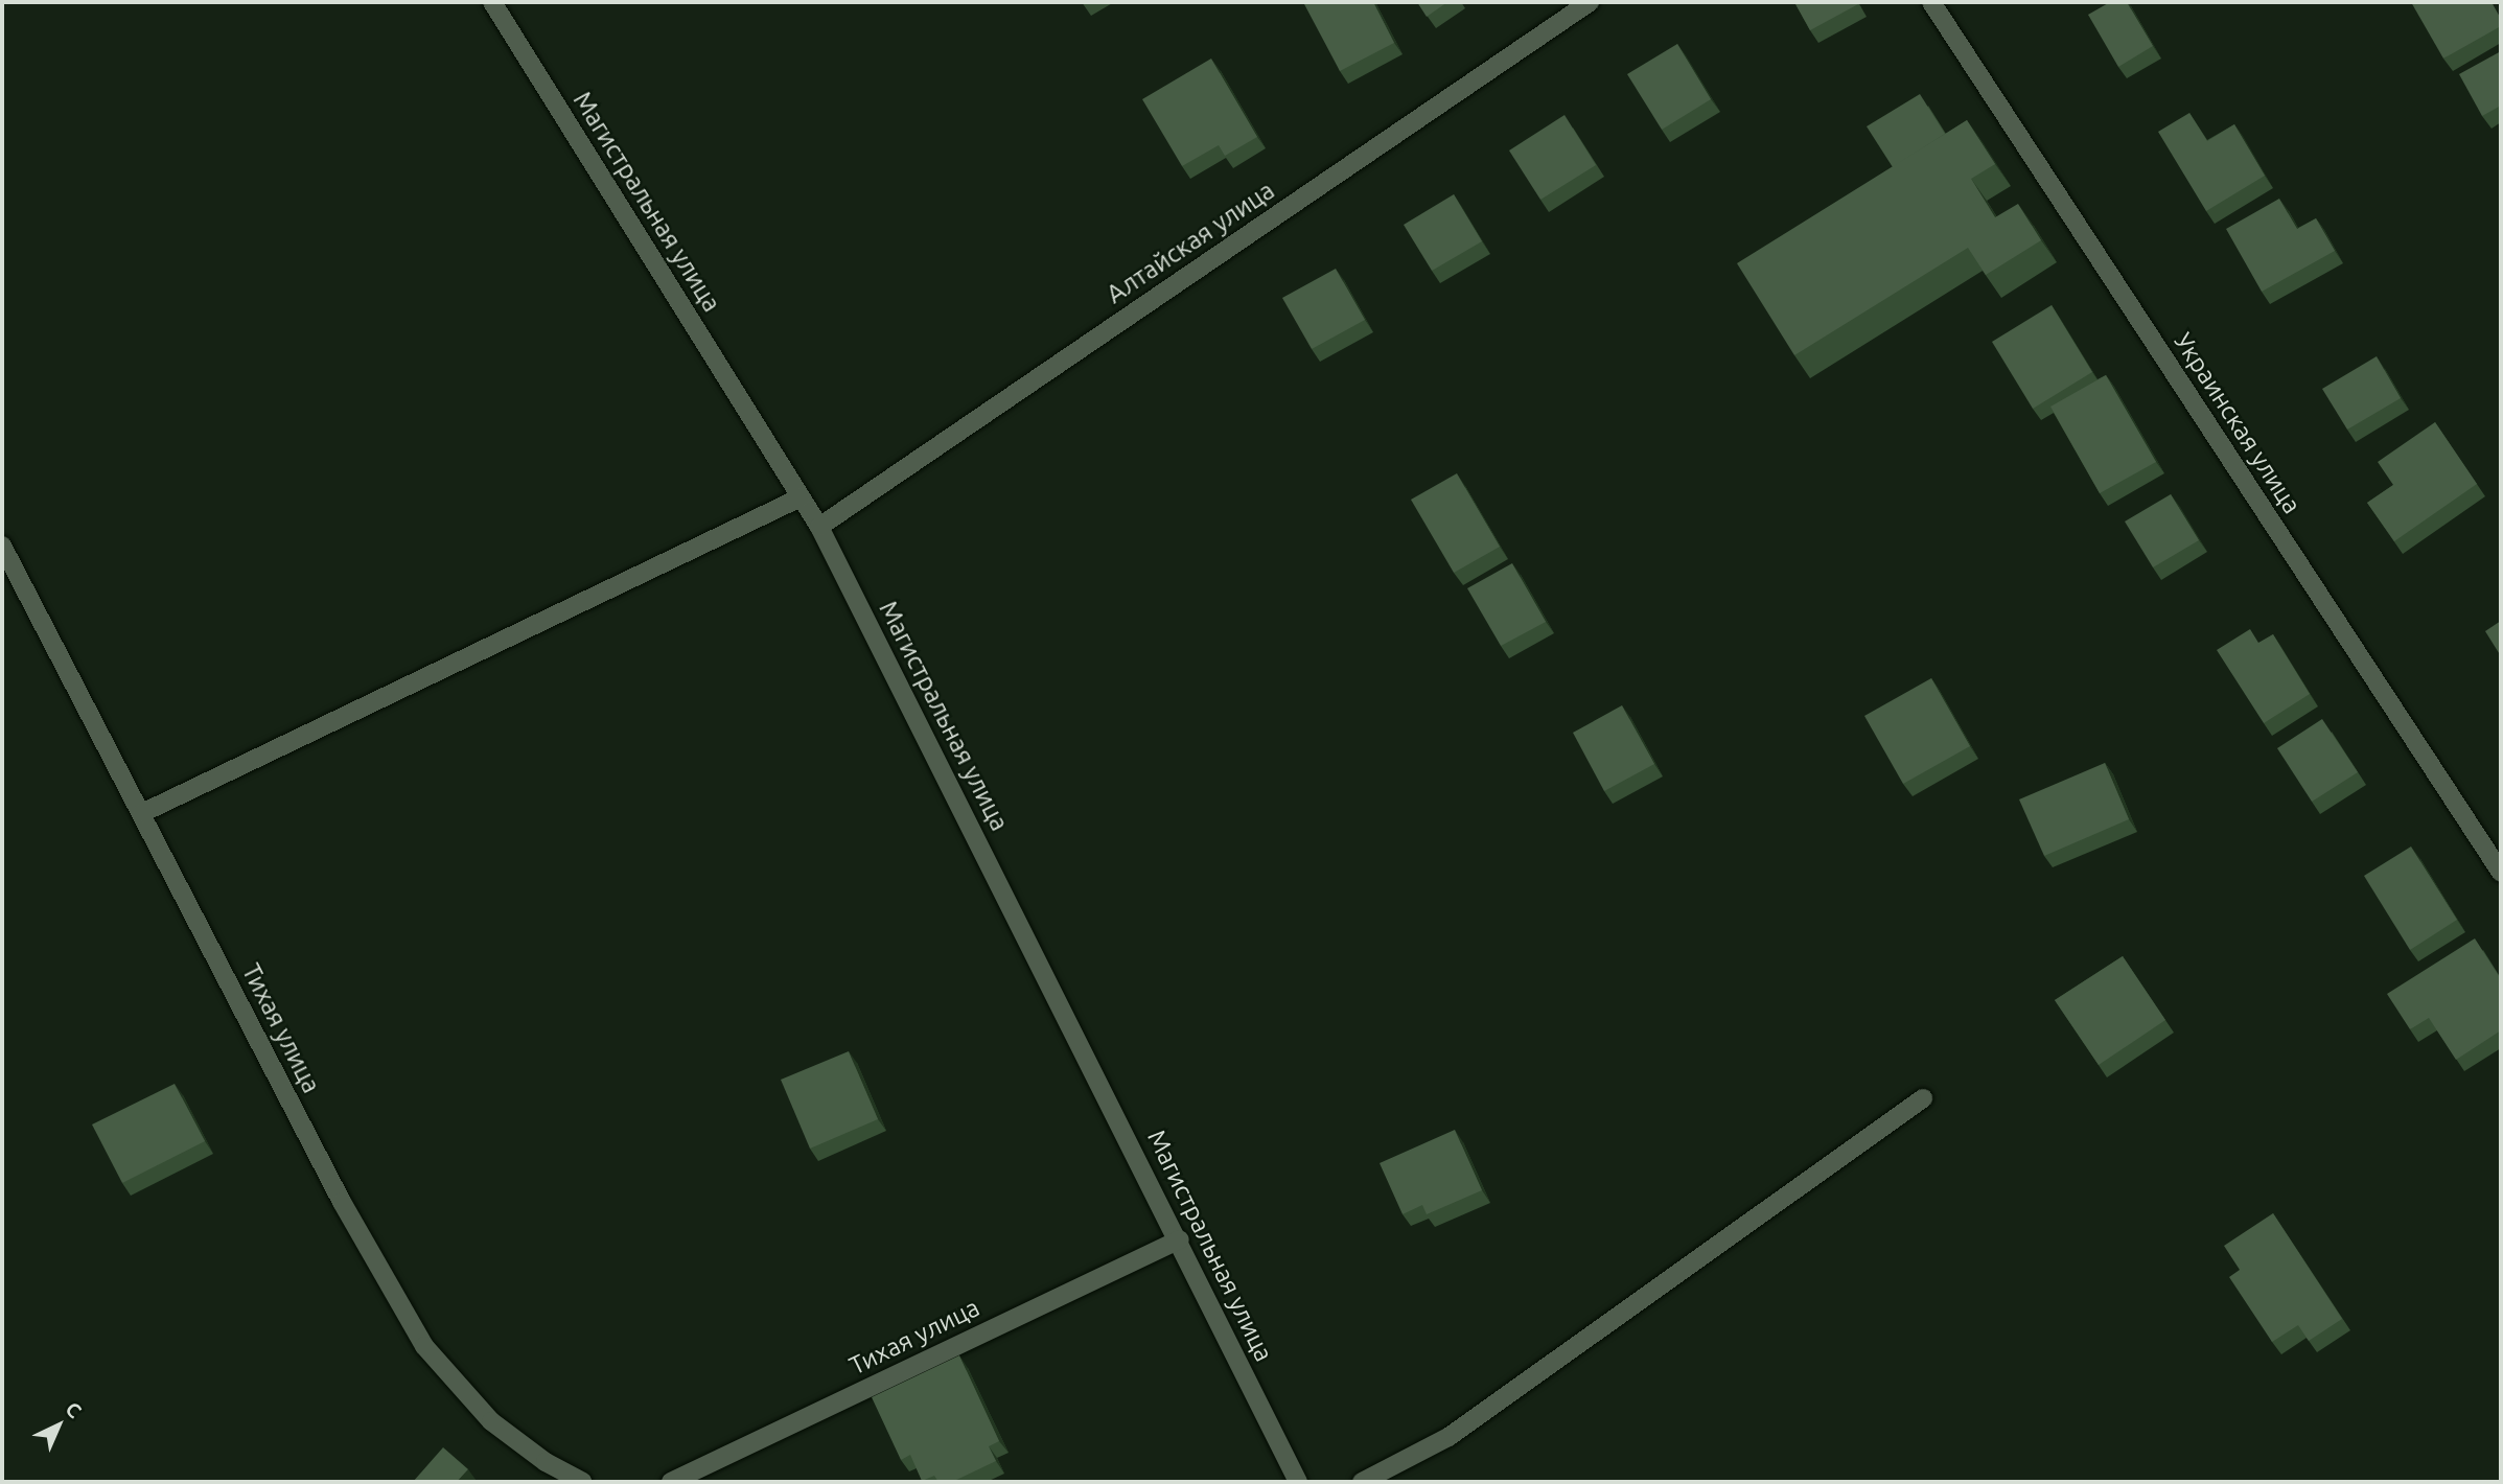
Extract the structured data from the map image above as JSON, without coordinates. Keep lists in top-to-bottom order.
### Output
{
  "streets": {
    "street": [
      "Магистральная улица",
      "Алтайская улица",
      "Украинская улица",
      "Тихая улица"
    ]
  },
  "crossings": [
    ["Магистральная улица", "Алтайская улица"],
    ["Магистральная улица", "Тихая улица"]
  ],
  "north": "top right"
}
